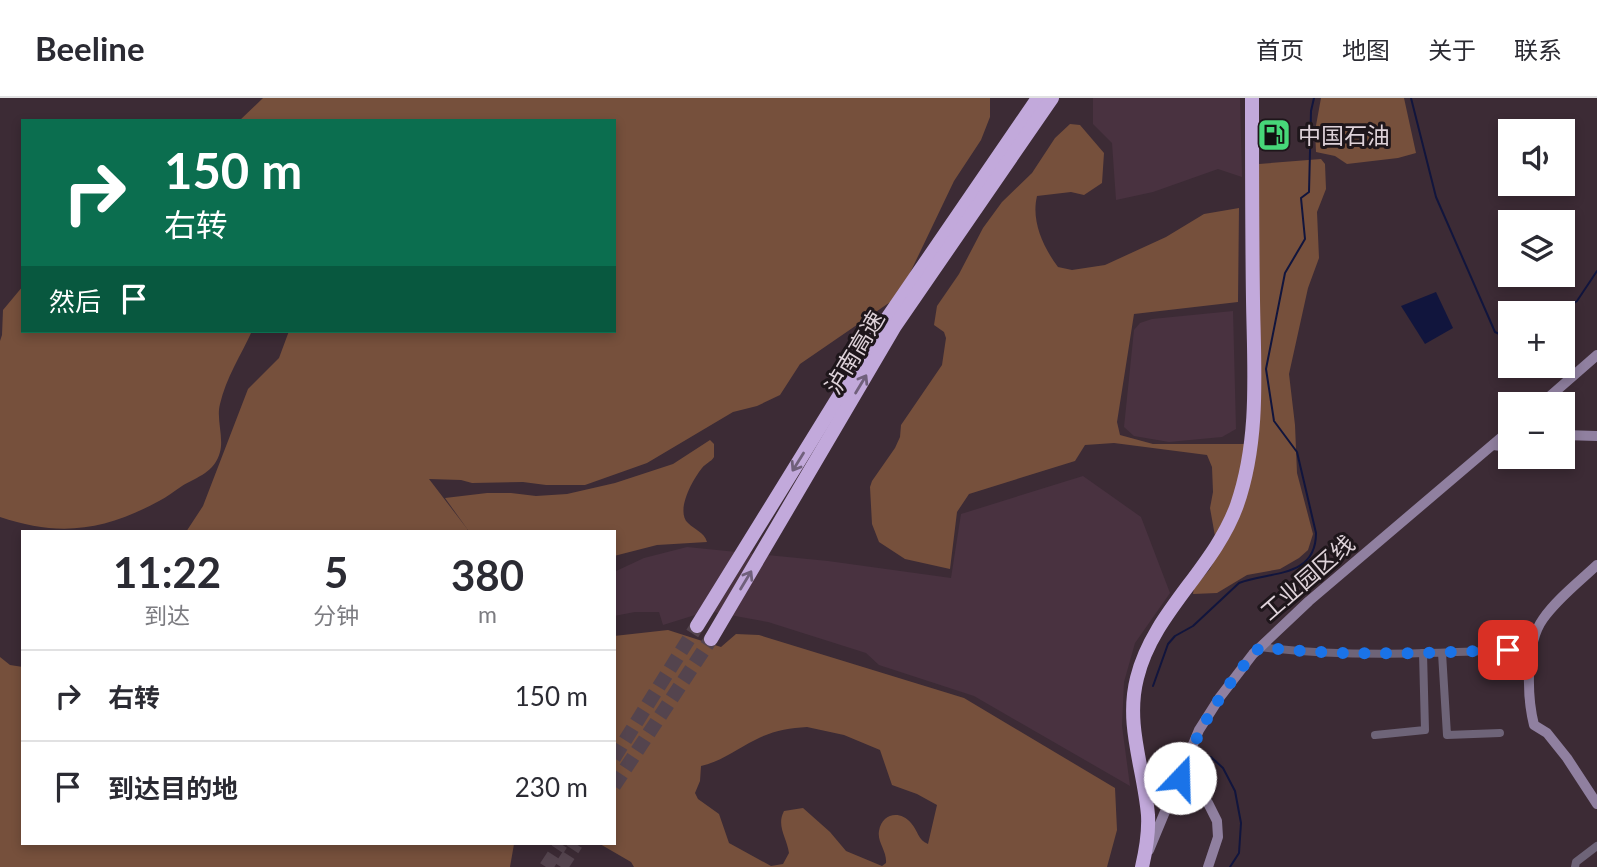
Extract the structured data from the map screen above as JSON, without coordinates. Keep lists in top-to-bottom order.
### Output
{
  "streets": {
    "highway": ["泸南高速"],
    "main road": ["工业园区线"]
  },
  "places": {
    "fuel station": ["中国石油"]
  },
  "page": {
    "header": "Beeline",
    "nav": [
      "首页",
      "地图",
      "关于",
      "联系"
    ],
    "map_buttons": ["+", "−"],
    "turn": ["150 m", "右转"],
    "then": "然后",
    "eta": [
      "11:22",
      "到达",
      "5",
      "分钟",
      "380",
      "m"
    ],
    "list": [
      {
        "name": "右转",
        "value": "150 m"
      },
      {
        "name": "到达目的地",
        "value": "230 m"
      }
    ]
  }
}
